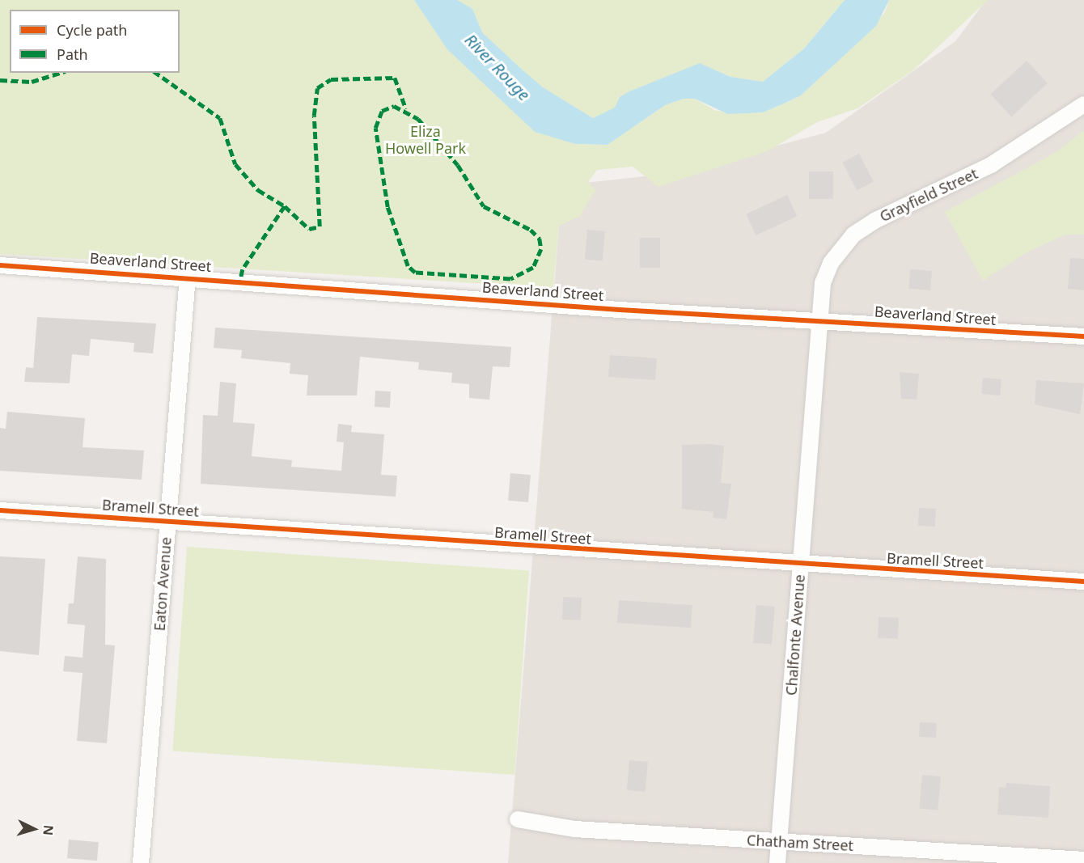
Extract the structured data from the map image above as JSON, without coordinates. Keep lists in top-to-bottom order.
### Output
{
  "streets": {
    "street": [
      "Grayfield Street",
      "Beaverland Street",
      "Bramell Street",
      "Eaton Avenue",
      "Chalfonte Avenue",
      "Chatham Street"
    ]
  },
  "crossings": [
    ["Grayfield Street", "Beaverland Street"],
    ["Grayfield Street", "Chalfonte Avenue"],
    ["Beaverland Street", "Eaton Avenue"],
    ["Beaverland Street", "Chalfonte Avenue"],
    ["Bramell Street", "Eaton Avenue"],
    ["Bramell Street", "Chalfonte Avenue"],
    ["Chalfonte Avenue", "Chatham Street"]
  ],
  "water": ["River Rouge"],
  "parks": ["Eliza Howell Park"],
  "legend": ["Cycle path", "Path"],
  "north": "right"
}
